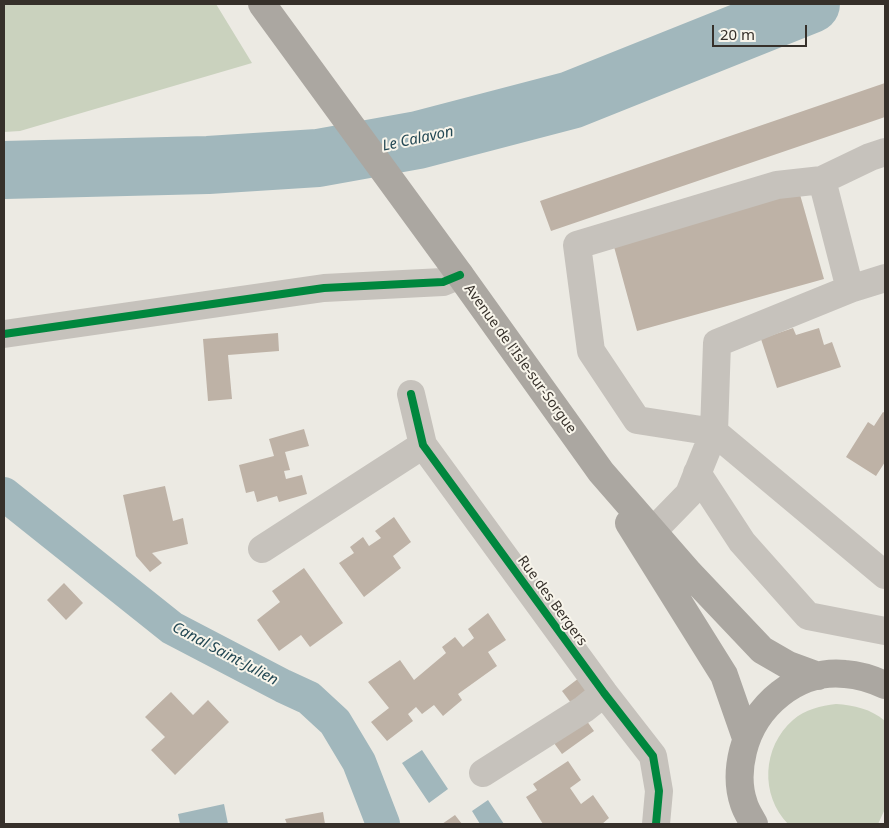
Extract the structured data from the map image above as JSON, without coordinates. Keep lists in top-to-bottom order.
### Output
{
  "streets": {
    "main road": ["Avenue de l'Isle-sur-Sorgue"],
    "street": ["Rue des Bergers"]
  },
  "water": ["Le Calavon", "Canal Saint-Julien"],
  "scale_bar": "20 m"
}
